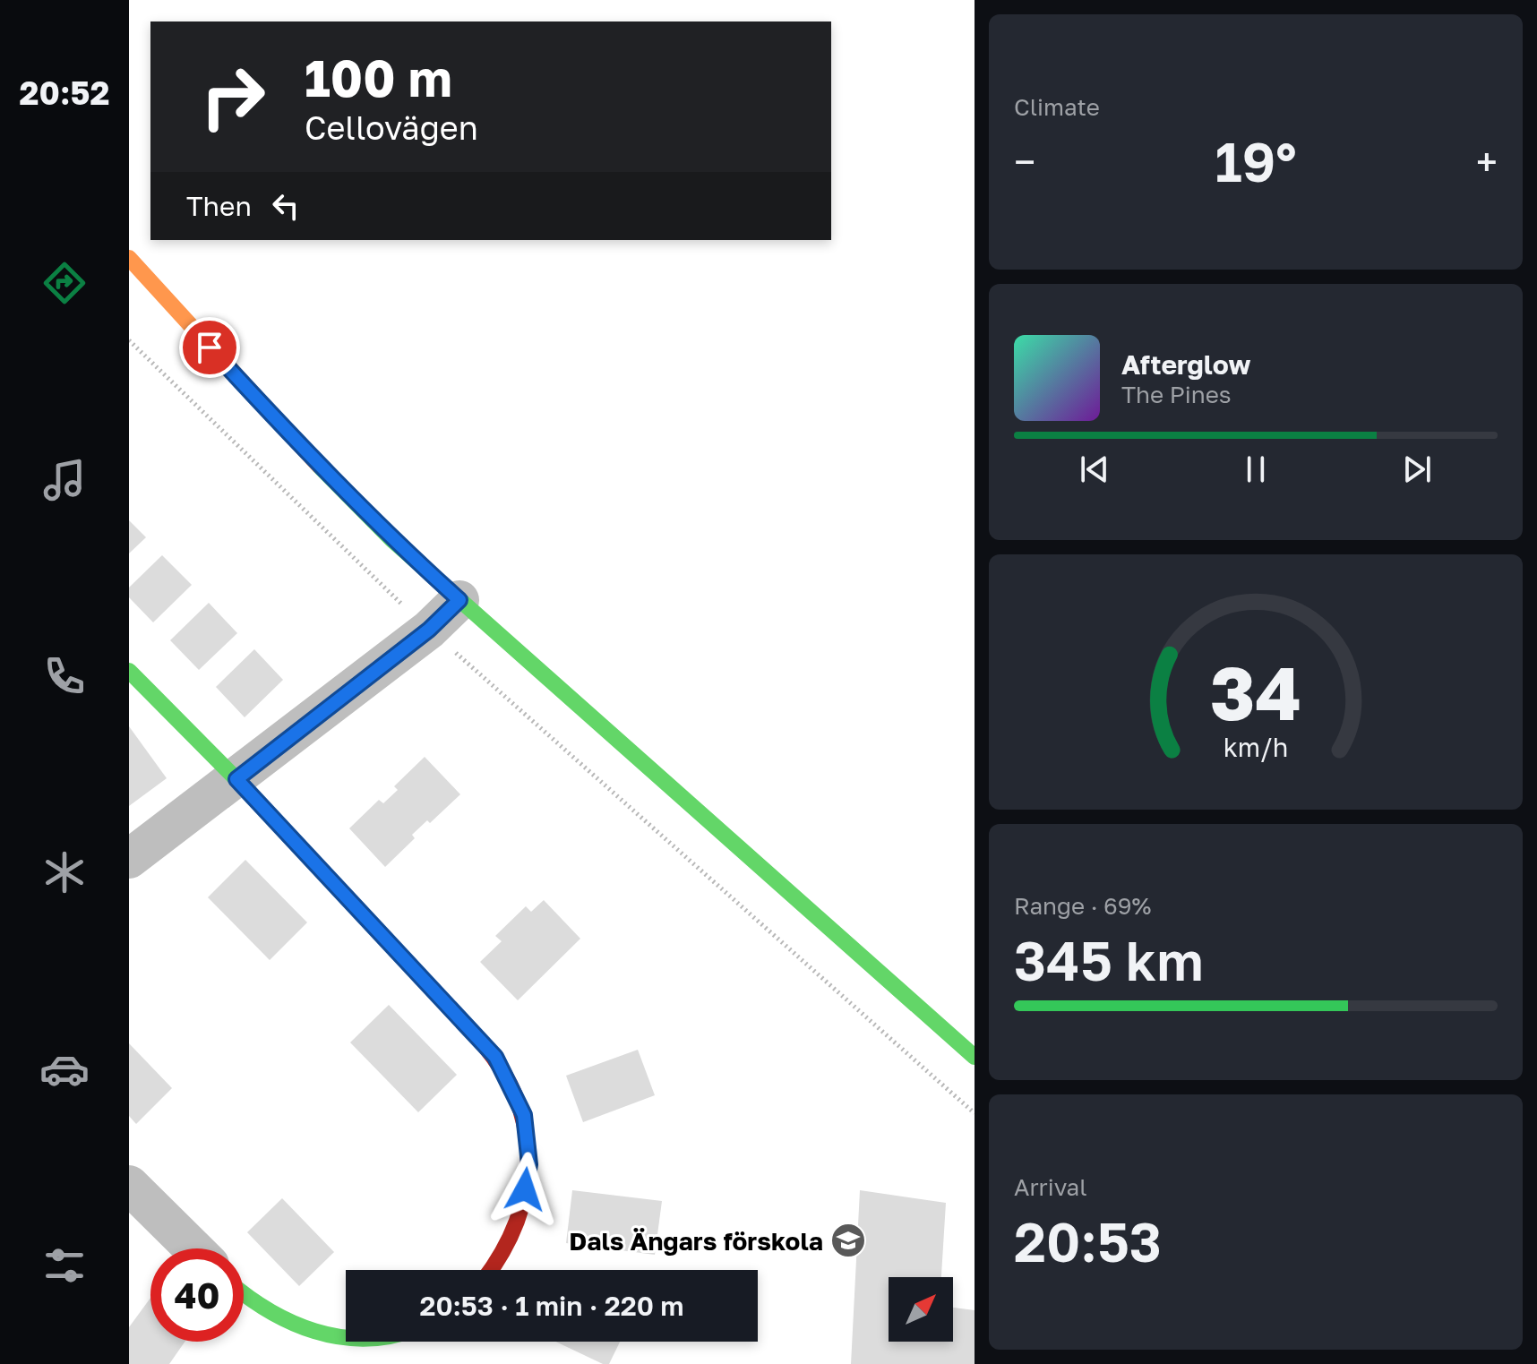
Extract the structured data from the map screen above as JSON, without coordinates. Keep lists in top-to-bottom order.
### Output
{
  "places": {
    "school or university": ["Dals Ängars förskola"]
  },
  "north": "top right",
  "page": {
    "tabs": "20:52",
    "tile": [
      "Climate",
      ["Range · 69%", "345 km"],
      ["Arrival", "20:53"]
    ],
    "turn": ["100 m", "Cellovägen"],
    "heat": ["−", "19°", "+"],
    "then": "Then",
    "song": ["Afterglow", "The Pines"],
    "limit": "40",
    "trip": "20:53 · 1 min · 220 m",
    "gauge": ["34", "km/h"]
  }
}
